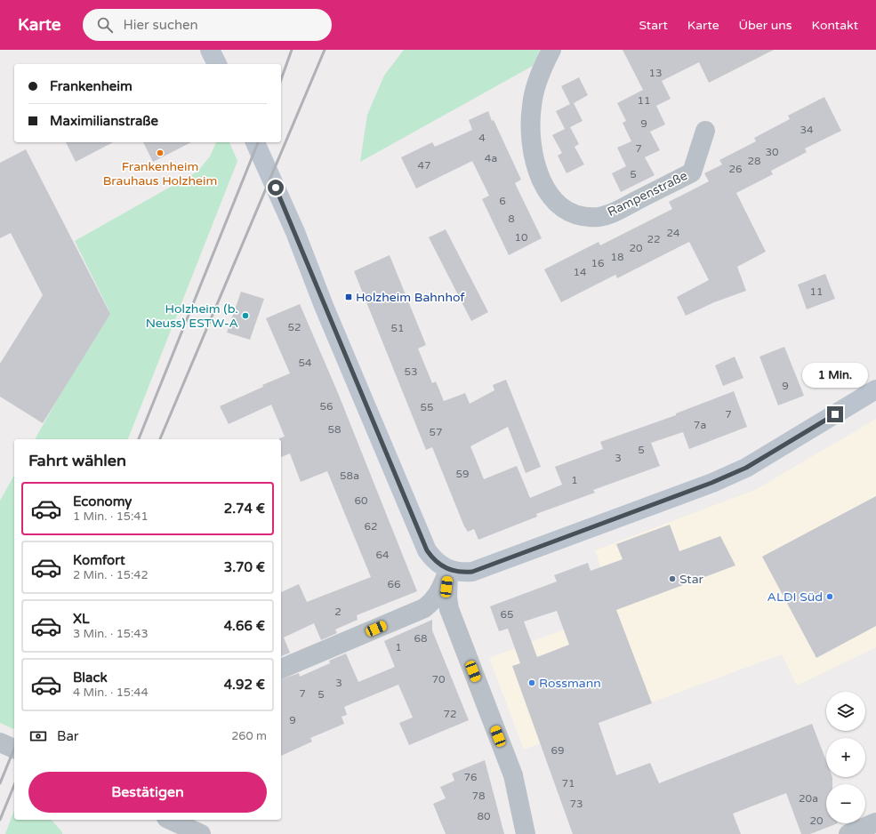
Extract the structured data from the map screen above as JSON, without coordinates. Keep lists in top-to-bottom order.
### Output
{
  "streets": {
    "street": ["Rampenstraße"]
  },
  "places": {
    "other": [
      "Frankenheim Brauhaus Holzheim",
      "Holzheim (b. Neuss) ESTW-A",
      "Star",
      "ALDI Süd",
      "Rossmann"
    ],
    "transit": ["Holzheim Bahnhof"]
  },
  "house_numbers": [
    "13",
    "11",
    "9",
    "34",
    "4",
    "7",
    "30",
    "4a",
    "28",
    "47",
    "26",
    "5",
    "6",
    "8",
    "24",
    "10",
    "22",
    "20",
    "18",
    "16",
    "14",
    "11",
    "52",
    "51",
    "54",
    "53",
    "9",
    "56",
    "55",
    "7",
    "7a",
    "58",
    "57",
    "5",
    "3",
    "59",
    "58a",
    "1",
    "60",
    "62",
    "64",
    "66",
    "2",
    "65",
    "68",
    "1",
    "70",
    "3",
    "7",
    "5",
    "72",
    "9",
    "69",
    "76",
    "71",
    "78",
    "20a",
    "73",
    "80",
    "20"
  ],
  "page": {
    "header": "Karte",
    "search": "Hier suchen",
    "nav": [
      "Start",
      "Karte",
      "Über uns",
      "Kontakt"
    ],
    "banner": ["Frankenheim", "Maximilianstraße"],
    "bubble": "1 Min.",
    "heading": "Fahrt wählen",
    "list": [
      {
        "name": "Economy",
        "note": "1 Min. · 15:41",
        "value": "2.74 €"
      },
      {
        "name": "Komfort",
        "note": "2 Min. · 15:42",
        "value": "3.70 €"
      },
      {
        "name": "XL",
        "note": "3 Min. · 15:43",
        "value": "4.66 €"
      },
      {
        "name": "Black",
        "note": "4 Min. · 15:44",
        "value": "4.92 €"
      }
    ],
    "map_buttons": ["+", "−"],
    "pay": ["Bar", "260 m"],
    "buttons": "Bestätigen"
  }
}
